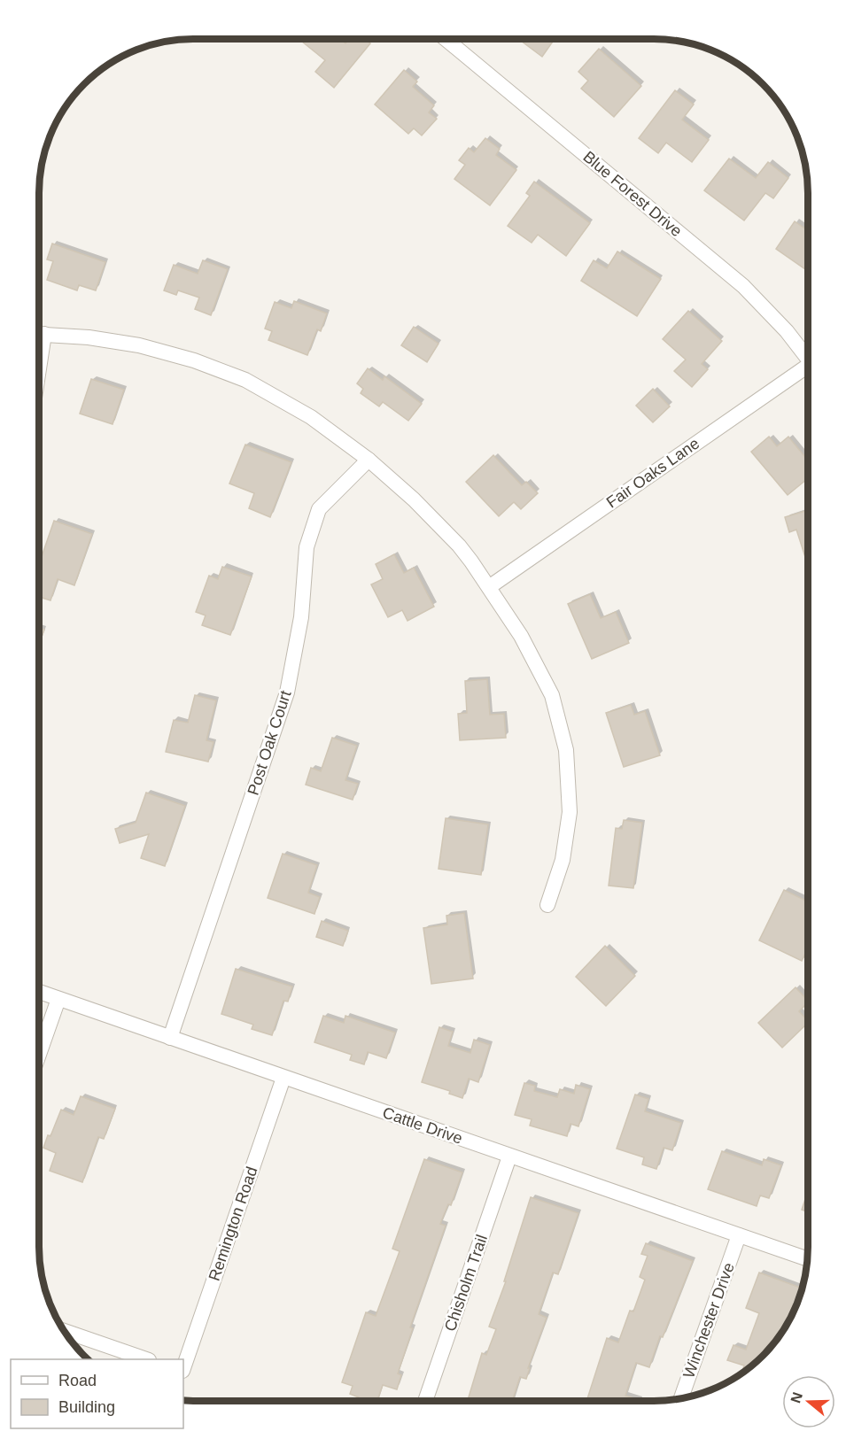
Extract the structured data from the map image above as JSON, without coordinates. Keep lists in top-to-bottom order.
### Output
{
  "streets": {
    "street": [
      "Blue Forest Drive",
      "Fair Oaks Lane",
      "Post Oak Court",
      "Cattle Drive",
      "Remington Road",
      "Chisholm Trail",
      "Winchester Drive"
    ]
  },
  "crossings": [
    ["Post Oak Court", "Cattle Drive"],
    ["Cattle Drive", "Remington Road"],
    ["Cattle Drive", "Chisholm Trail"],
    ["Cattle Drive", "Winchester Drive"]
  ],
  "legend": ["Road", "Building"],
  "north": "left"
}
